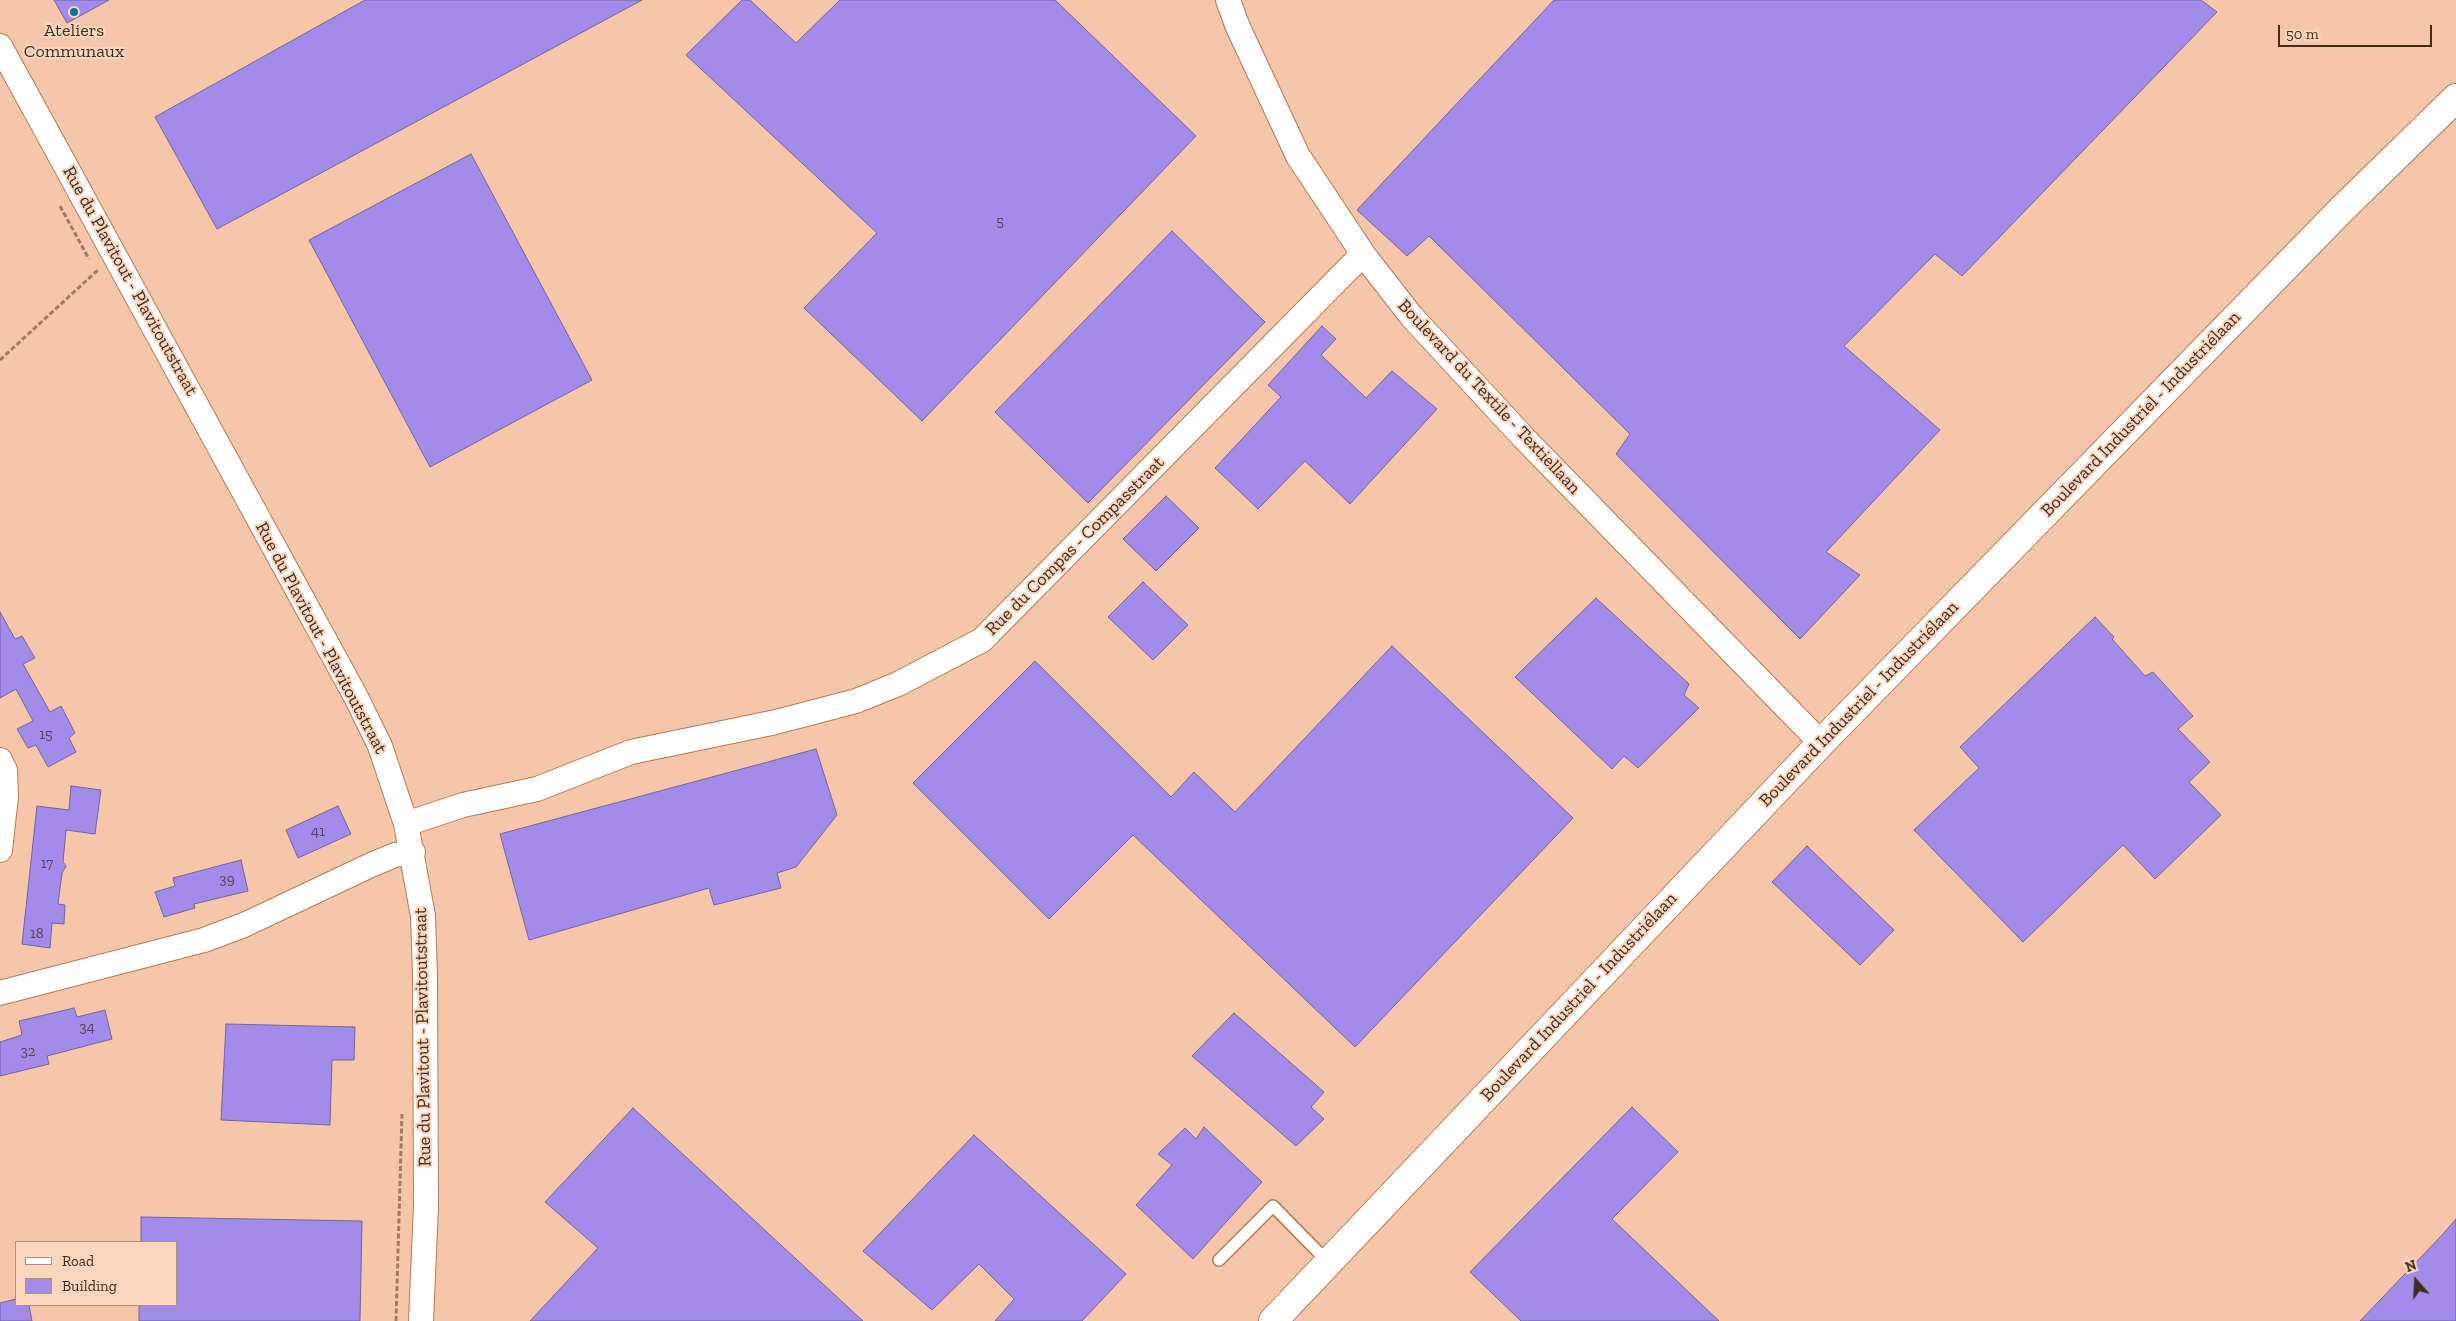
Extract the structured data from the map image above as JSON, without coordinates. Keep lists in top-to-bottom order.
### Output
{
  "streets": {
    "main road": ["Boulevard Industriel - Industriélaan"],
    "street": ["Rue du Plavitout - Plavitoutstraat", "Boulevard du Textile - Textiellaan", "Rue du Compas - Compasstraat"]
  },
  "crossings": [
    ["Rue du Plavitout - Plavitoutstraat", "Rue du Compas - Compasstraat"],
    ["Boulevard du Textile - Textiellaan", "Boulevard Industriel - Industriélaan"],
    ["Boulevard du Textile - Textiellaan", "Rue du Compas - Compasstraat"]
  ],
  "places": ["Ateliers Communaux"],
  "house_numbers": [
    "5",
    "15",
    "41",
    "17",
    "39",
    "18",
    "34",
    "32"
  ],
  "legend": ["Road", "Building"],
  "scale_bar": "50 m",
  "north": "top"
}
